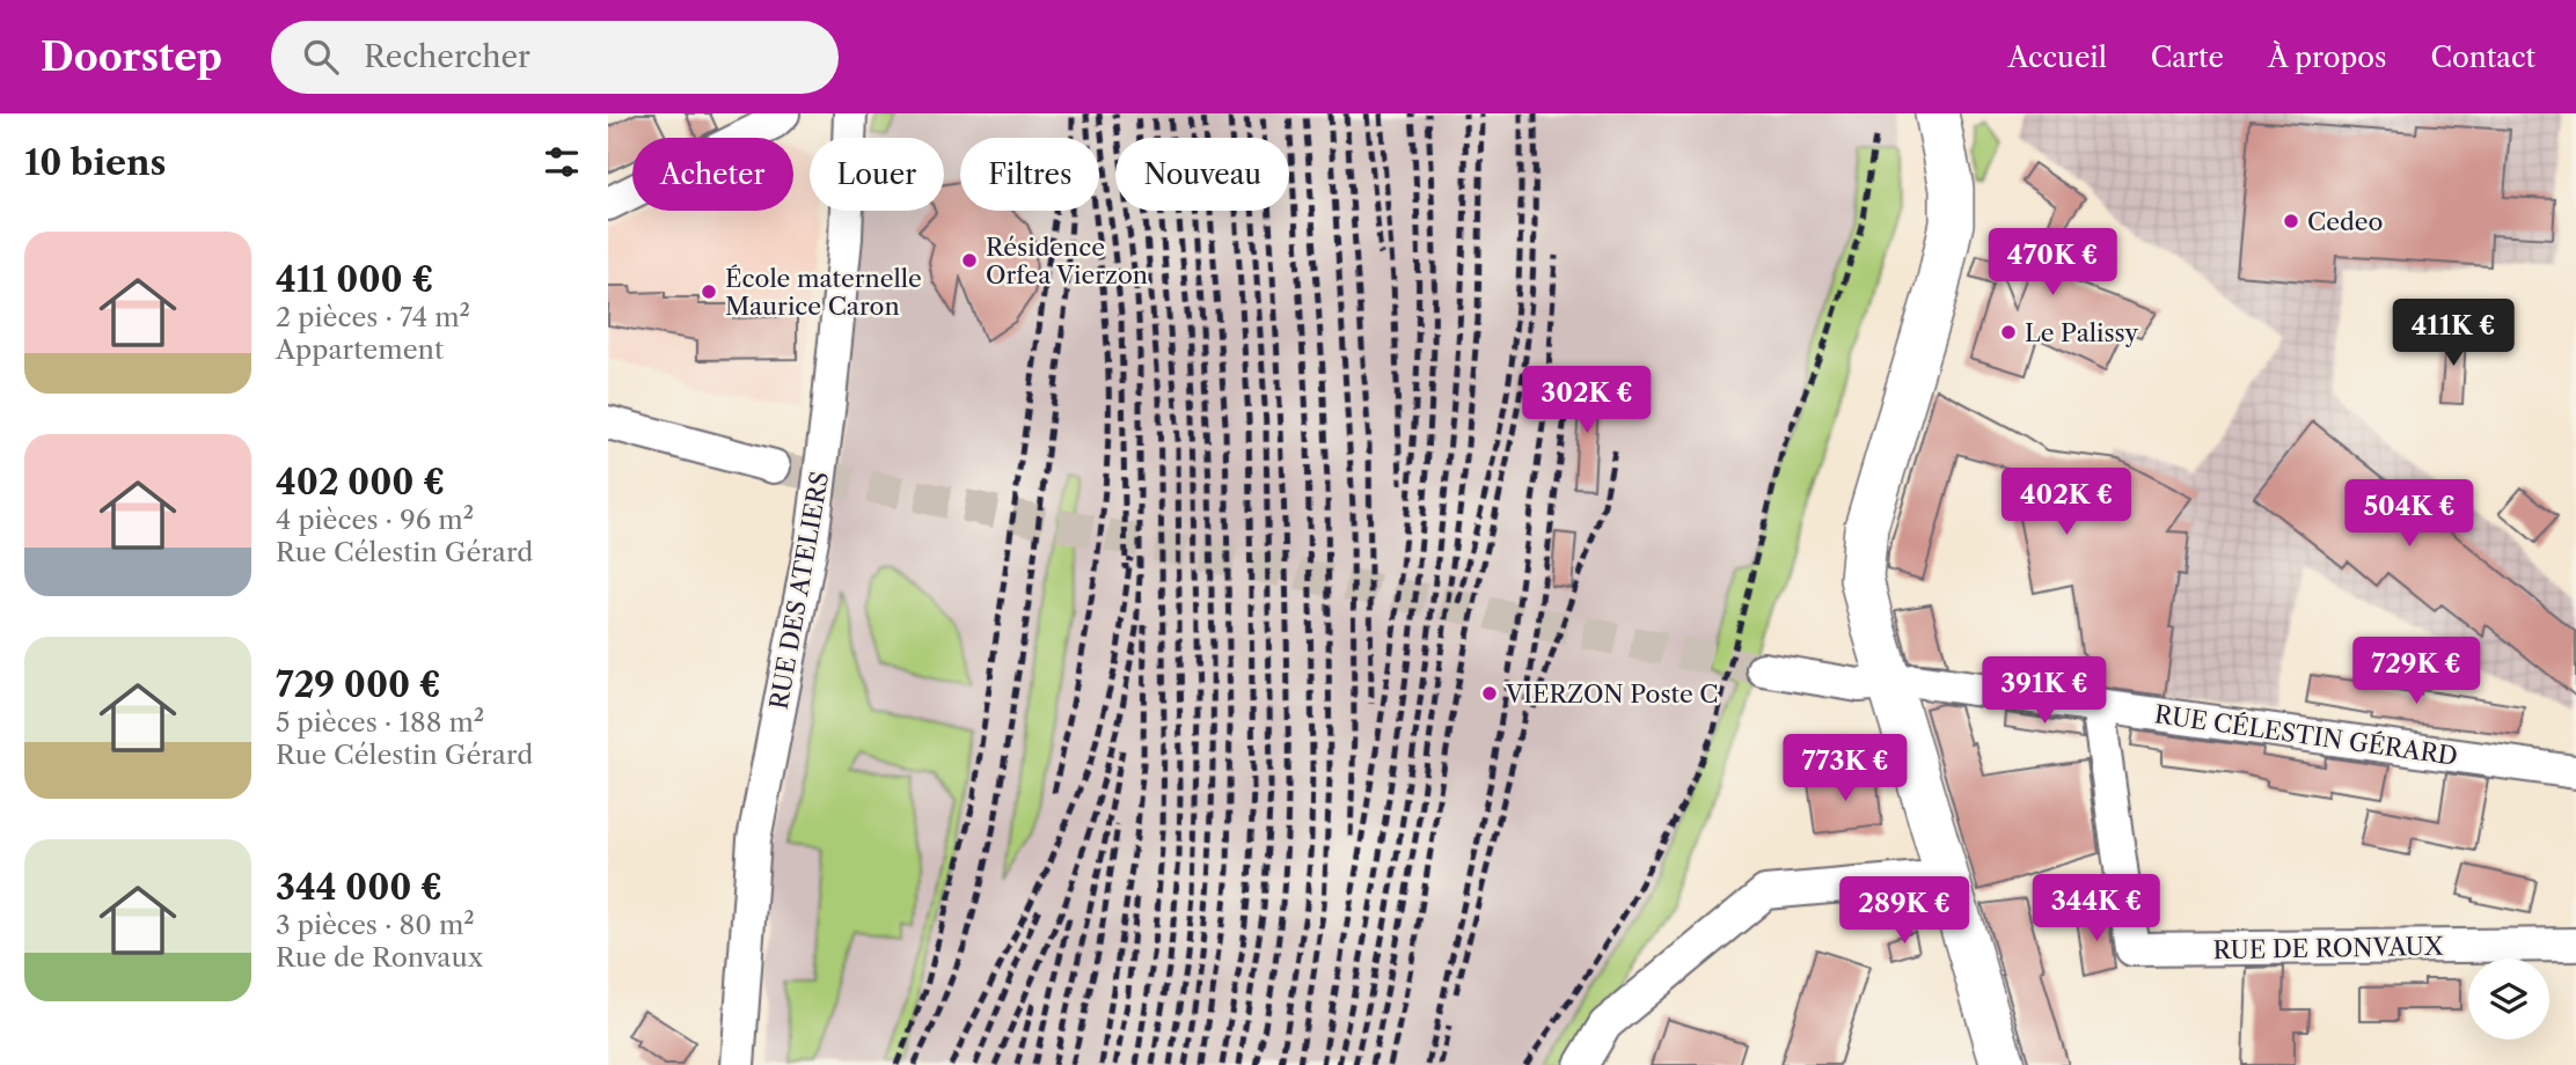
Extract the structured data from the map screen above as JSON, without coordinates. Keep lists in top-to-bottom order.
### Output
{
  "streets": {
    "street": ["RUE DES ATELIERS", "RUE CÉLESTIN GÉRARD", "RUE DE RONVAUX"]
  },
  "crossings": [
    ["RUE CÉLESTIN GÉRARD", "RUE DE RONVAUX"]
  ],
  "places": [
    "Cedeo",
    "Résidence Orfea Vierzon",
    "École maternelle Maurice Caron",
    "Le Palissy",
    "VIERZON Poste C"
  ],
  "page": {
    "header": "Doorstep",
    "search": "Rechercher",
    "nav": [
      "Accueil",
      "Carte",
      "À propos",
      "Contact"
    ],
    "heading": "10 biens",
    "chip": [
      "Acheter",
      "Louer",
      "Filtres",
      "Nouveau"
    ],
    "list": [
      {
        "name": "411 000 €",
        "note": "2 pièces · 74 m² · Appartement"
      },
      {
        "name": "402 000 €",
        "note": "4 pièces · 96 m² · Rue Célestin Gérard"
      },
      {
        "name": "729 000 €",
        "note": "5 pièces · 188 m² · Rue Célestin Gérard"
      },
      {
        "name": "344 000 €",
        "note": "3 pièces · 80 m² · Rue de Ronvaux"
      }
    ],
    "price": [
      "470K €",
      "411K €",
      "302K €",
      "402K €",
      "504K €",
      "729K €",
      "391K €",
      "773K €",
      "344K €",
      "289K €"
    ]
  }
}
